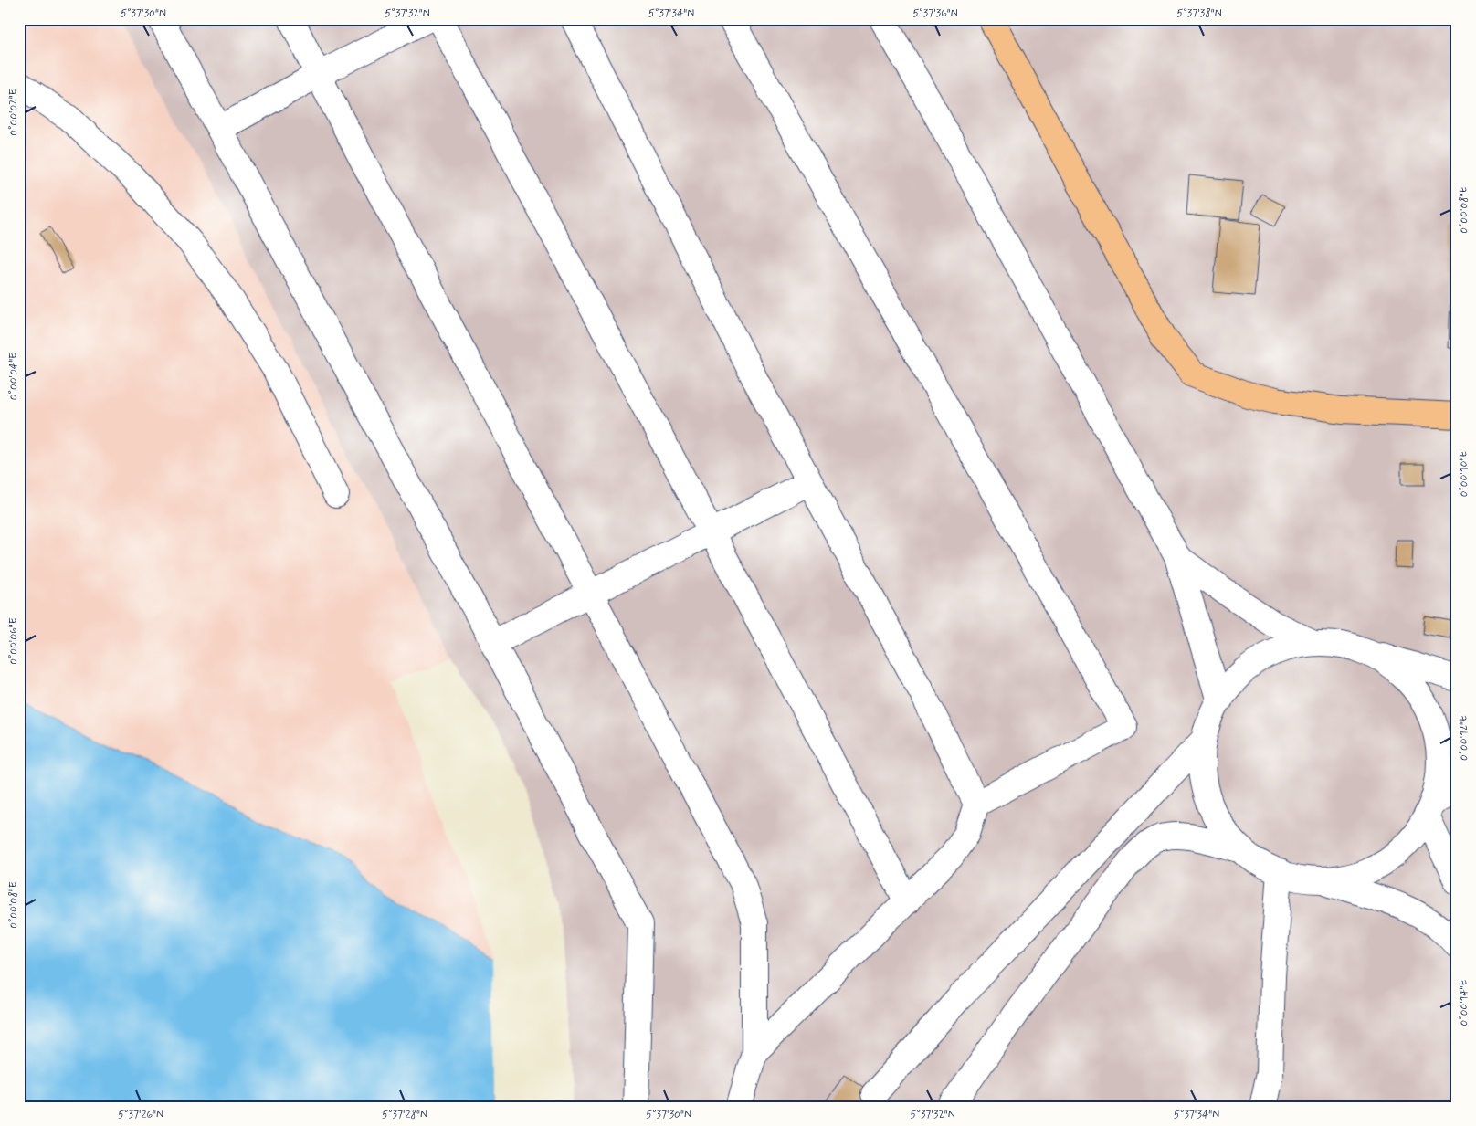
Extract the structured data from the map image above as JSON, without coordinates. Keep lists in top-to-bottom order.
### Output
{
  "coordinates": [
    "5°37'30\"N",
    "5°37'32\"N",
    "5°37'34\"N",
    "5°37'36\"N",
    "5°37'38\"N",
    "0°00'02\"E",
    "0°00'08\"E",
    "0°00'04\"E",
    "0°00'10\"E",
    "0°00'06\"E",
    "0°00'12\"E",
    "0°00'14\"E",
    "5°37'26\"N",
    "5°37'28\"N"
  ]
}
